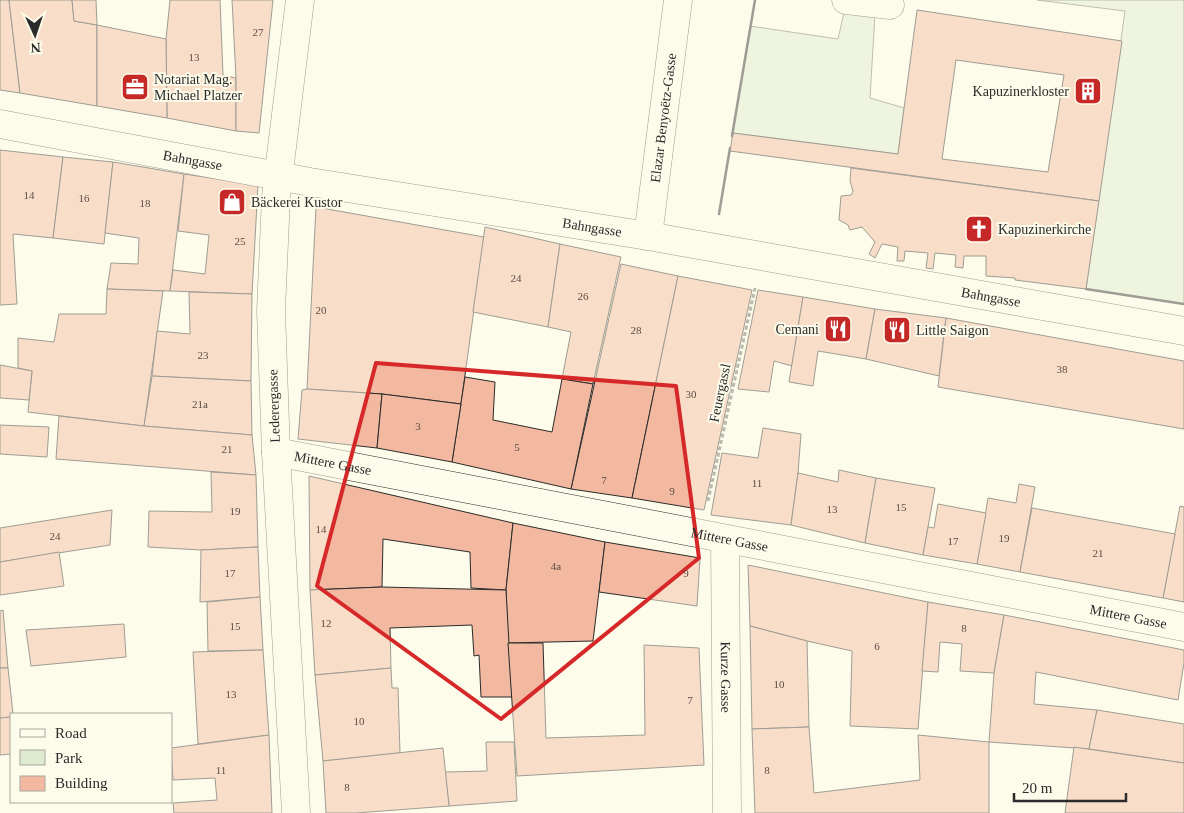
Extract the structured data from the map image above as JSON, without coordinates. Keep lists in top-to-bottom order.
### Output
{
  "streets": {
    "street": [
      "Elazar Benyoëtz-Gasse",
      "Bahngasse",
      "Lederergasse",
      "Mittere Gasse",
      "Kurze Gasse"
    ],
    "path": ["Feuergassl"]
  },
  "crossings": [
    ["Elazar Benyoëtz-Gasse", "Bahngasse"],
    ["Bahngasse", "Feuergassl"],
    ["Bahngasse", "Lederergasse"],
    ["Feuergassl", "Mittere Gasse"],
    ["Feuergassl", "Kurze Gasse"],
    ["Lederergasse", "Mittere Gasse"],
    ["Mittere Gasse", "Kurze Gasse"]
  ],
  "places": {
    "office": ["Notariat Mag. Michael Platzer"],
    "building": ["Kapuzinerkloster"],
    "shop": ["Bäckerei Kustor"],
    "church": ["Kapuzinerkirche"],
    "restaurant": ["Cemani", "Little Saigon"]
  },
  "house_numbers": [
    "27",
    "13",
    "14",
    "16",
    "18",
    "25",
    "24",
    "26",
    "20",
    "28",
    "23",
    "38",
    "30",
    "21a",
    "3",
    "5",
    "21",
    "7",
    "11",
    "9",
    "15",
    "13",
    "19",
    "14",
    "24",
    "19",
    "17",
    "21",
    "4a",
    "17",
    "9",
    "12",
    "15",
    "8",
    "6",
    "10",
    "13",
    "7",
    "10",
    "11",
    "8",
    "8"
  ],
  "legend": ["Road", "Park", "Building"],
  "scale_bar": "20 m",
  "north": "bottom"
}
